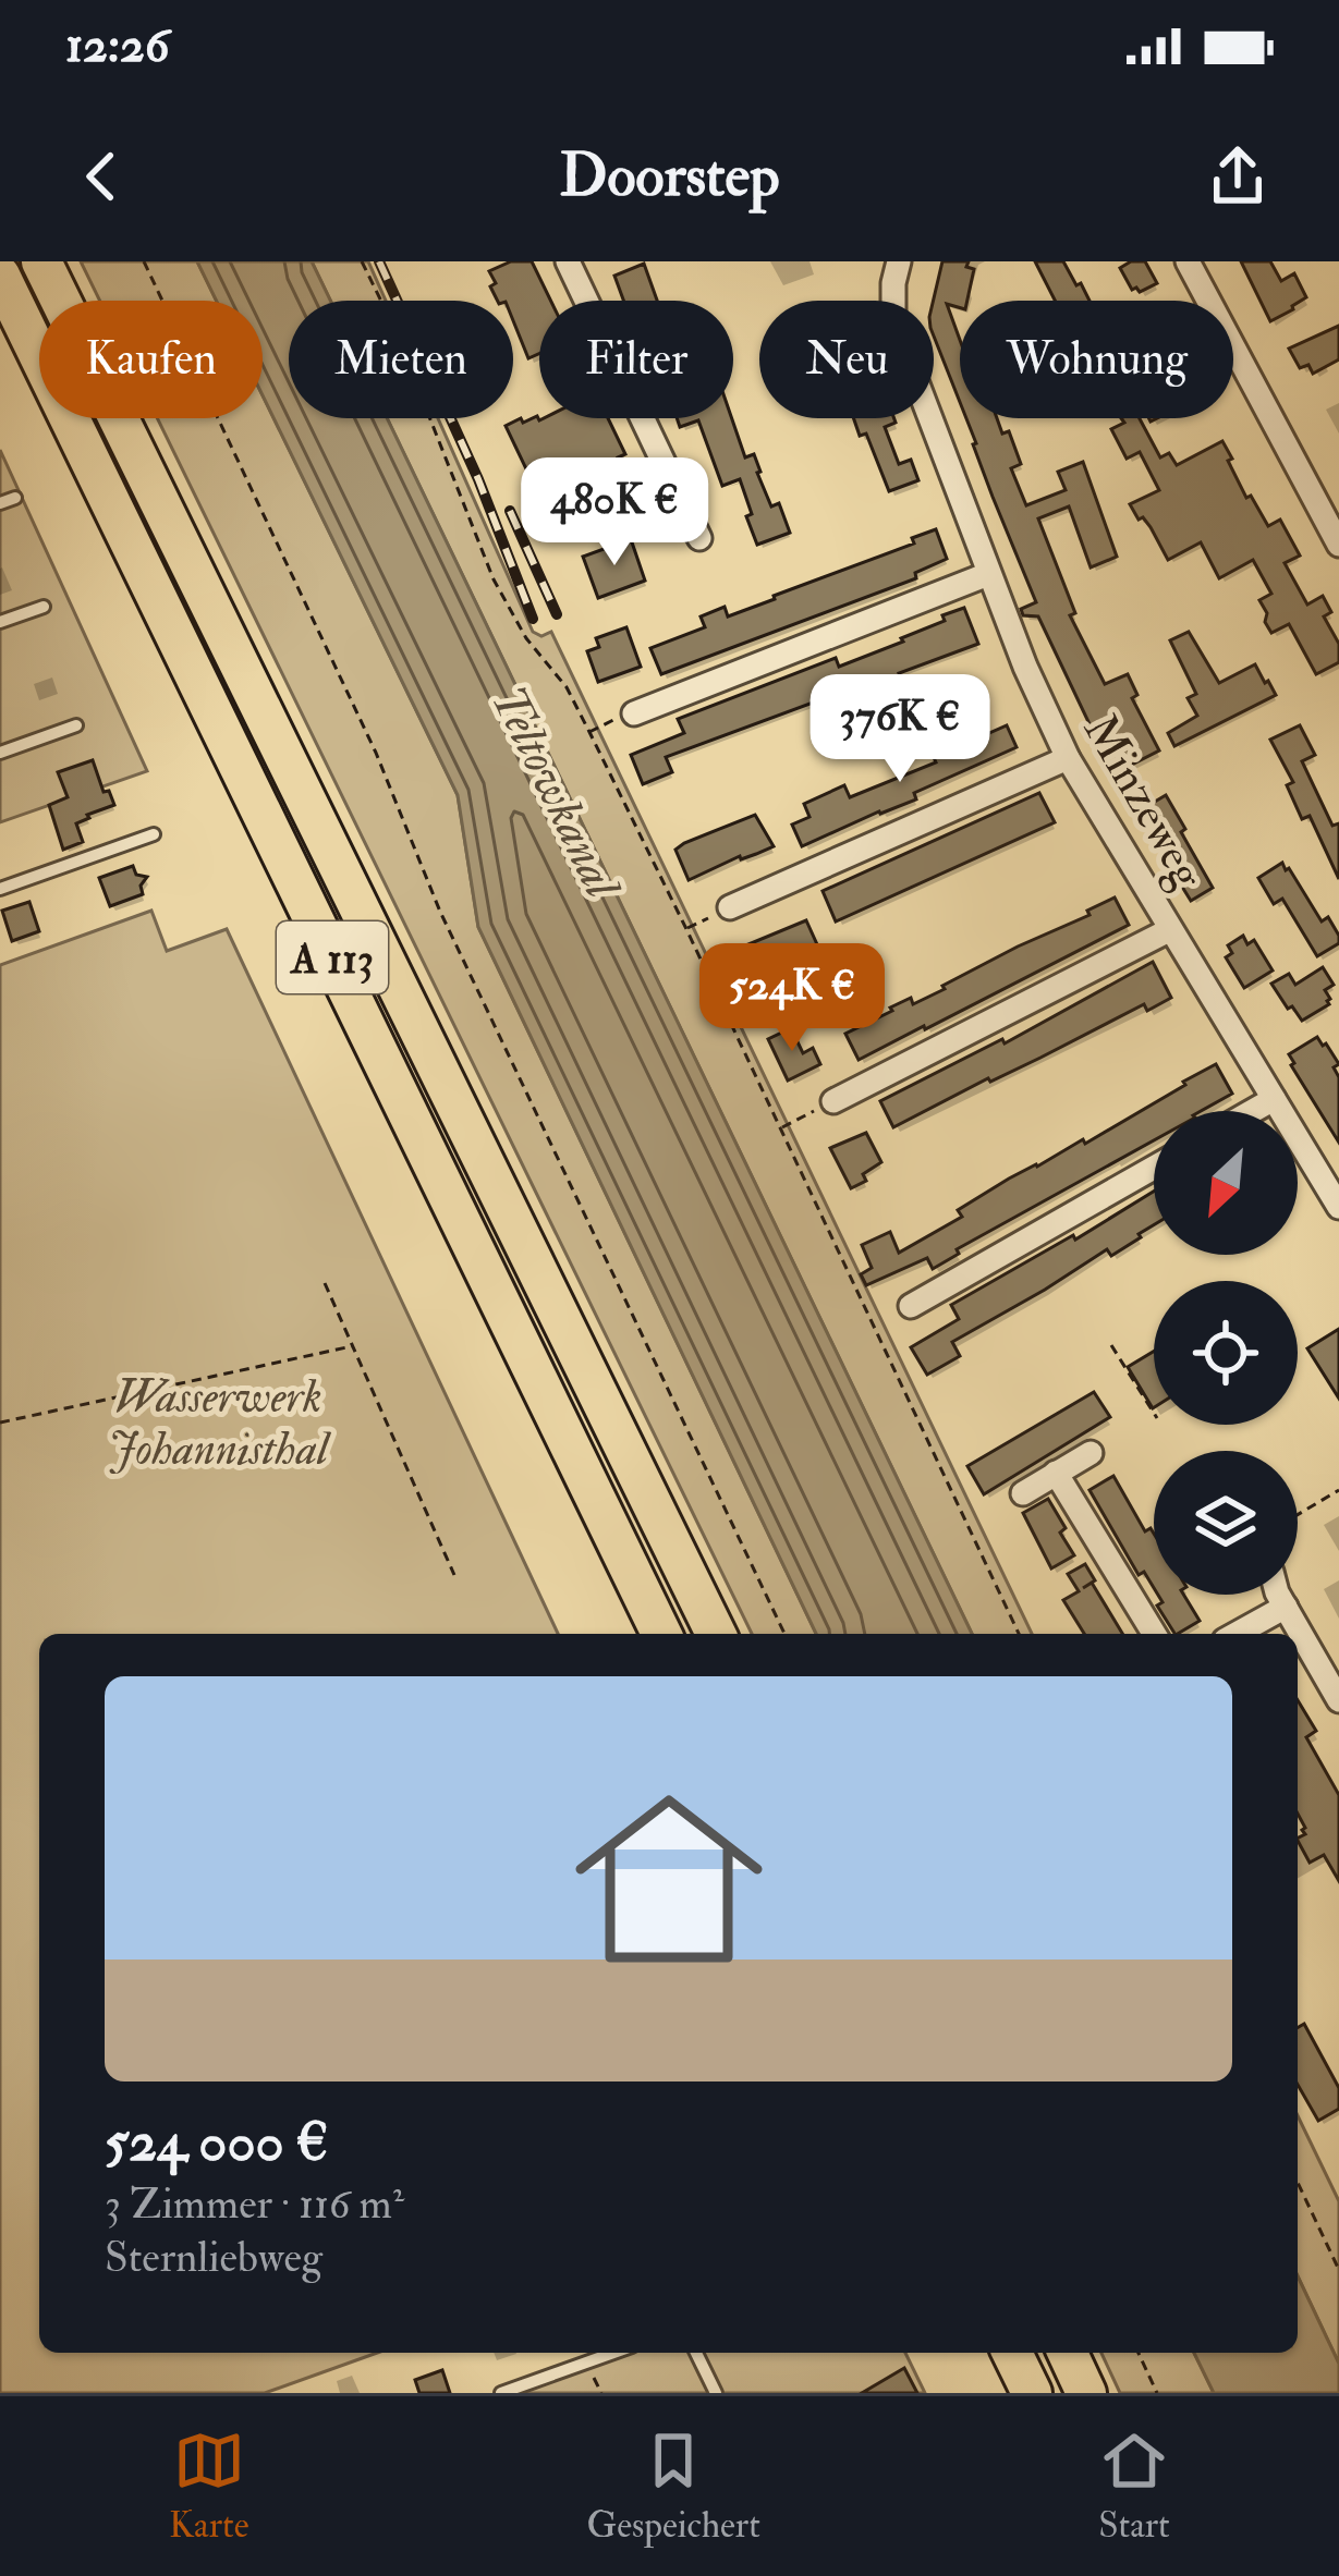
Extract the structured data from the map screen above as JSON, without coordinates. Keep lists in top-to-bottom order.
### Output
{
  "streets": {
    "highway": ["A 113"],
    "street": ["Minzeweg"]
  },
  "water": ["Teltowkanal"],
  "parks": ["Wasserwerk Johannisthal"],
  "north": "bottom left",
  "page": {
    "status": "12:26",
    "header": "Doorstep",
    "chip": [
      "Kaufen",
      "Mieten",
      "Filter",
      "Neu",
      "Wohnung"
    ],
    "price": ["480K €", "376K €", "524K €"],
    "list": [
      {
        "name": "524 000 €",
        "note": "3 Zimmer · 116 m² · Sternliebweg"
      }
    ],
    "tabs": ["Karte", "Gespeichert", "Start"]
  }
}
